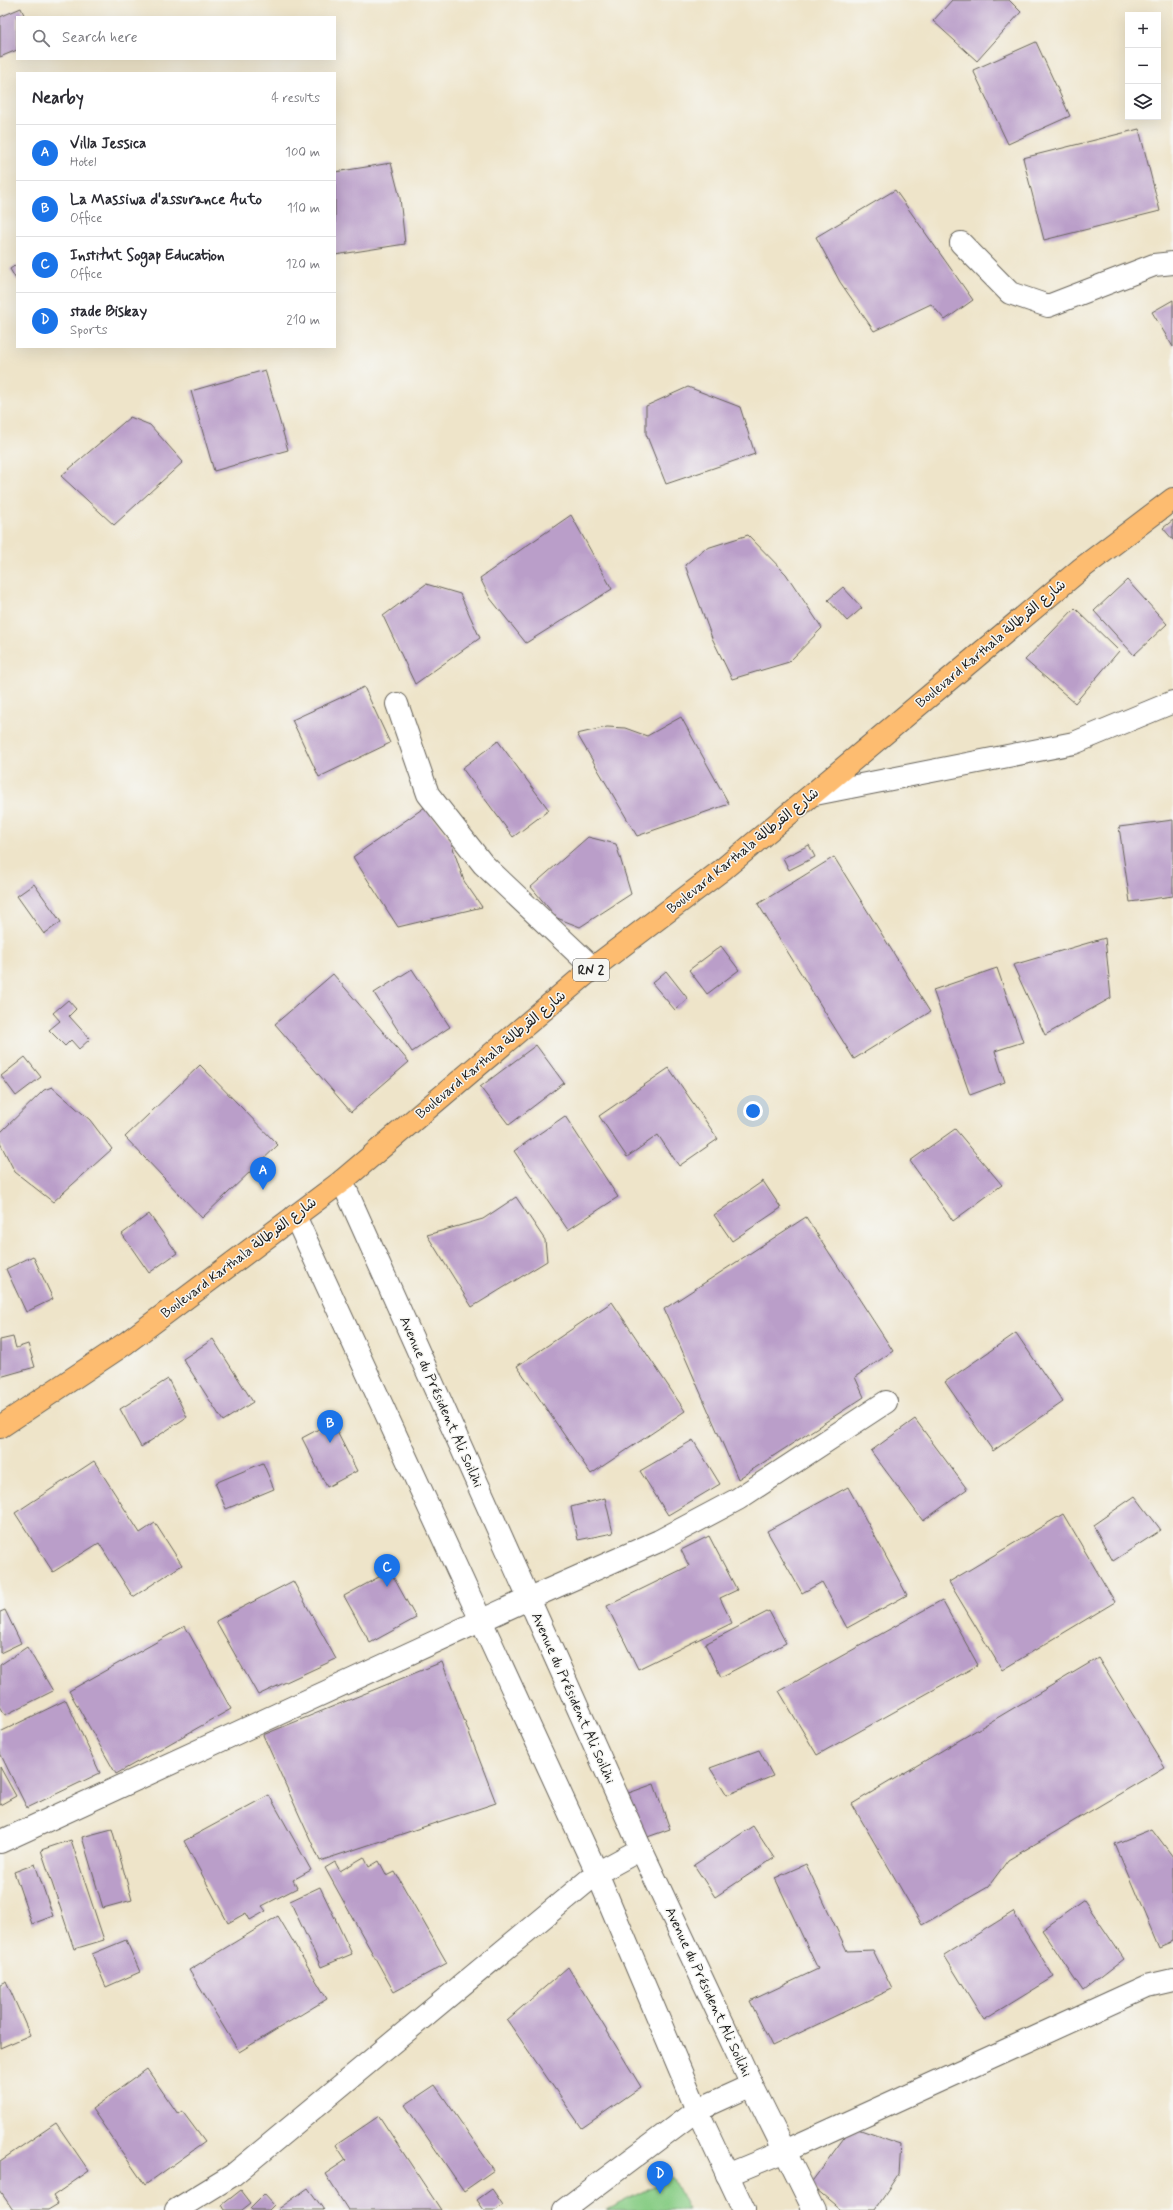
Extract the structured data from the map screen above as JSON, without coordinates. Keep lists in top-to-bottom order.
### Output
{
  "streets": {
    "main road": ["Boulevard Karthala شارع القرطالة", "RN 2"],
    "street": ["Avenue du Président Ali Soilihi"]
  },
  "crossings": [
    ["Boulevard Karthala شارع القرطالة", "Avenue du Président Ali Soilihi"]
  ],
  "page": {
    "map_buttons": ["+", "−"],
    "search": "Search here",
    "heading": ["Nearby", "4 results"],
    "list": [
      {
        "mark": "A",
        "name": "Villa Jessica",
        "note": "Hotel",
        "value": "100 m"
      },
      {
        "mark": "B",
        "name": "La Massiwa d'assurance Auto",
        "note": "Office",
        "value": "110 m"
      },
      {
        "mark": "C",
        "name": "Institut Sogap Education",
        "note": "Office",
        "value": "120 m"
      },
      {
        "mark": "D",
        "name": "stade Biskay",
        "note": "Sports",
        "value": "210 m"
      }
    ],
    "pins": [
      "A",
      "B",
      "C",
      "D"
    ]
  }
}
